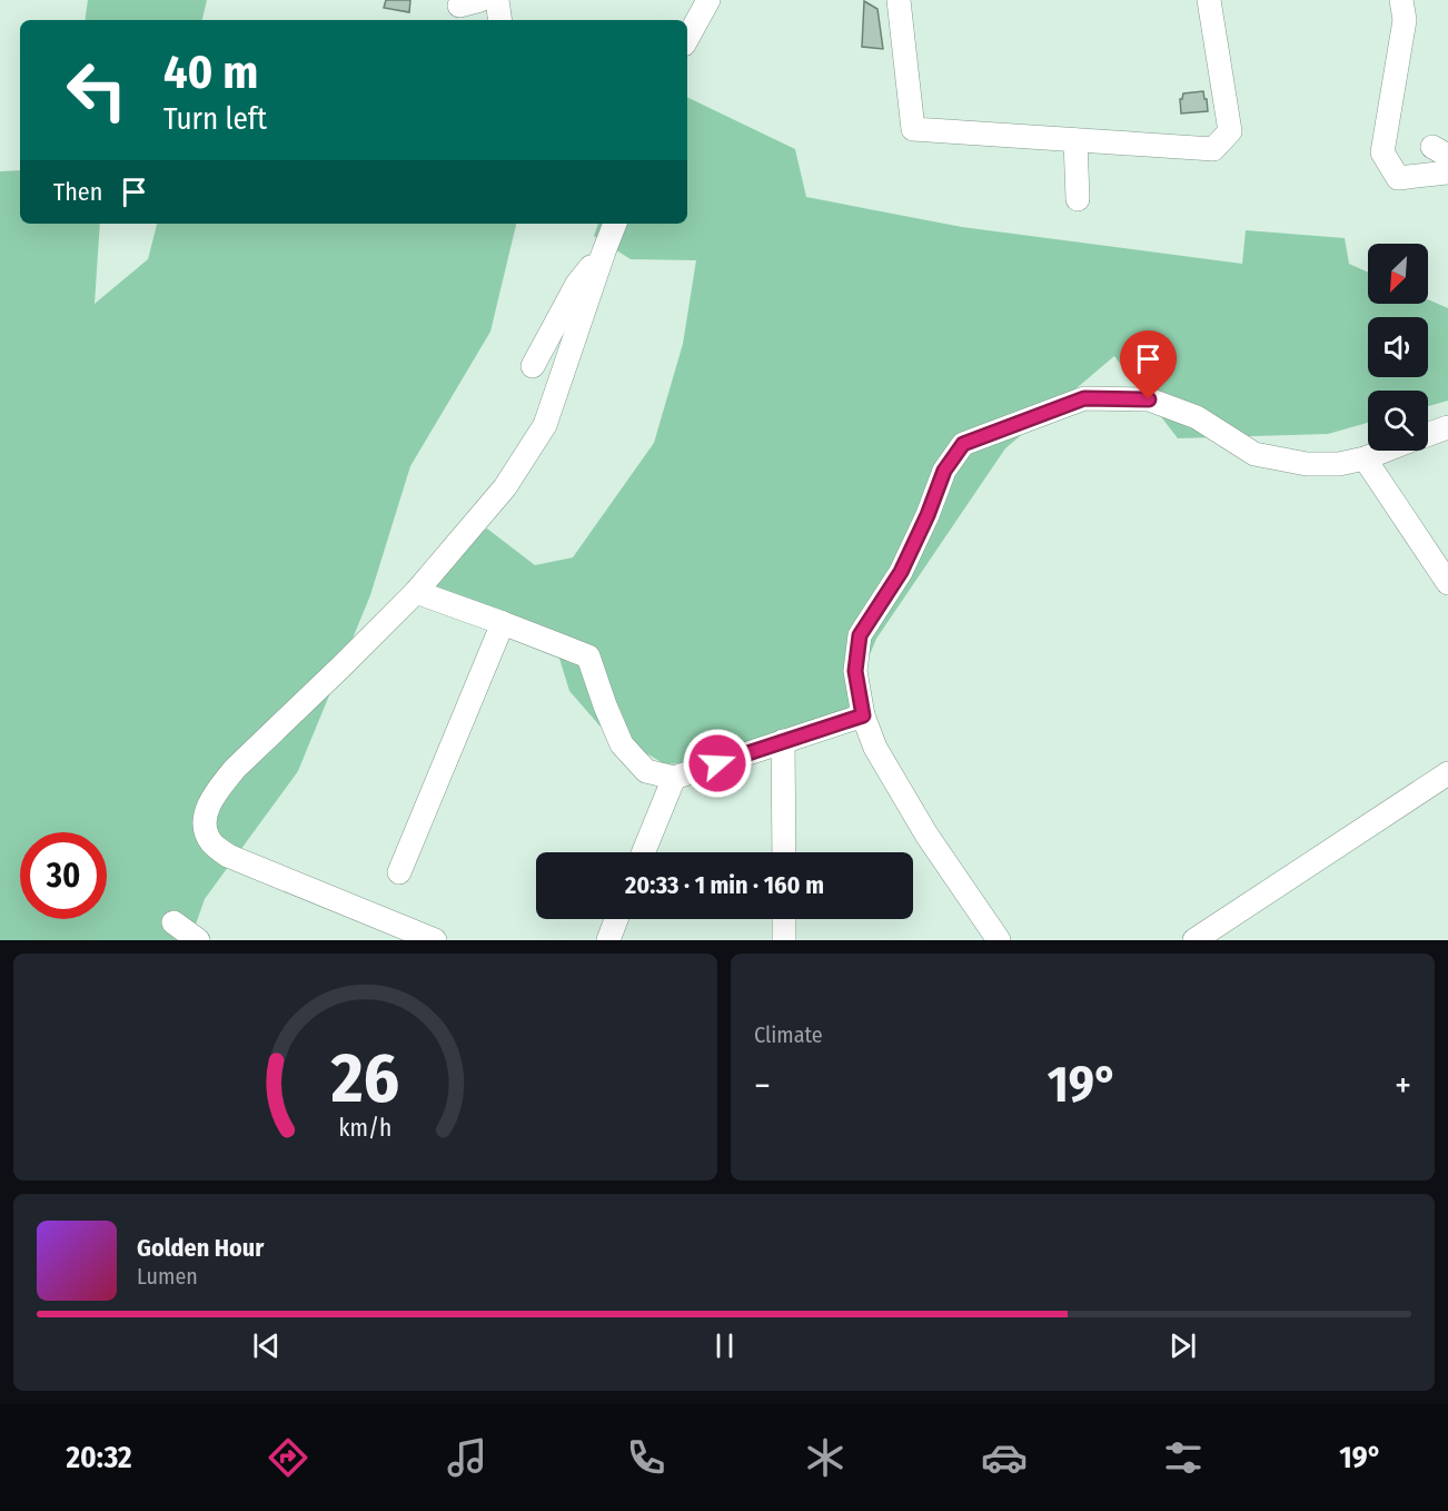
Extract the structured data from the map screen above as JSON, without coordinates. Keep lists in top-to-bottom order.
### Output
{
  "north": "bottom left",
  "page": {
    "turn": ["40 m", "Turn left"],
    "then": "Then",
    "limit": "30",
    "trip": "20:33 · 1 min · 160 m",
    "tile": "Climate",
    "heat": ["−", "19°", "+"],
    "song": ["Golden Hour", "Lumen"],
    "tabs": ["20:32", "19°"],
    "gauge": ["26", "km/h"]
  }
}
